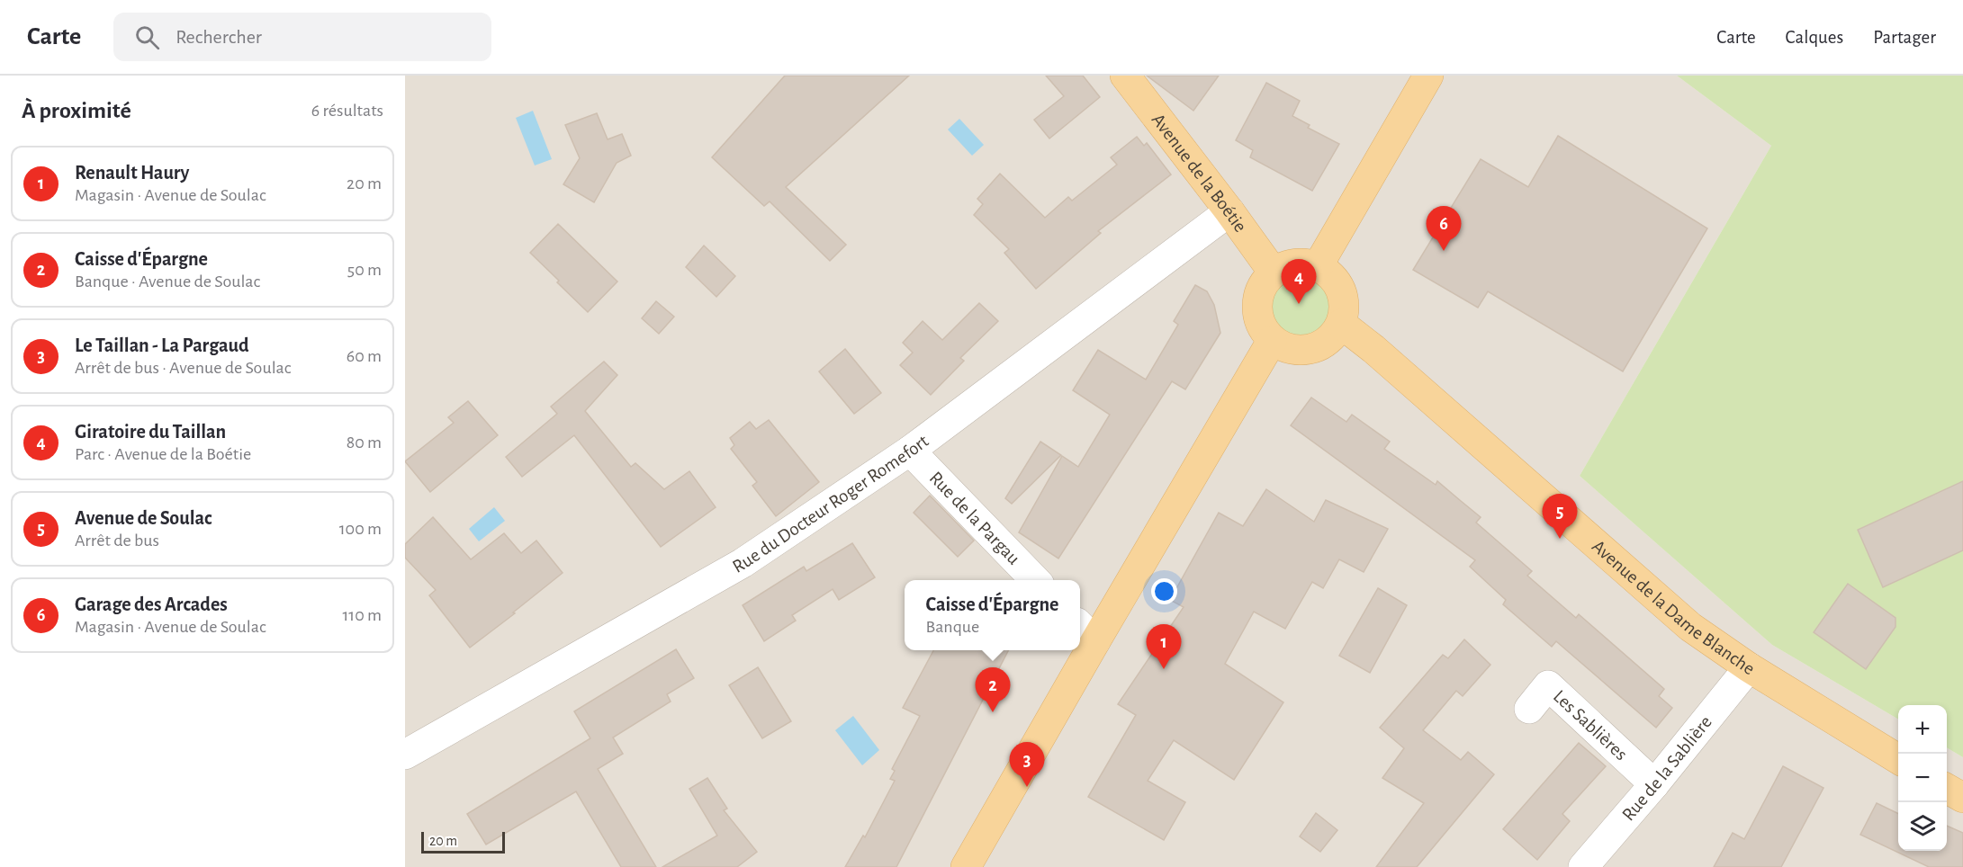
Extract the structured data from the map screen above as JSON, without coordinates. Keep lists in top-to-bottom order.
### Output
{
  "streets": {
    "main road": ["Avenue de la Boétie", "Avenue de la Dame Blanche"],
    "street": [
      "Rue du Docteur Roger Romefort",
      "Rue de la Pargau",
      "Les Sablières",
      "Rue de la Sablière"
    ]
  },
  "crossings": [
    ["Avenue de la Boétie", "Rue du Docteur Roger Romefort"],
    ["Avenue de la Boétie", "Avenue de la Dame Blanche"],
    ["Rue du Docteur Roger Romefort", "Rue de la Pargau"],
    ["Avenue de la Dame Blanche", "Rue de la Sablière"],
    ["Les Sablières", "Rue de la Sablière"]
  ],
  "scale_bar": "20 m",
  "page": {
    "header": "Carte",
    "search": "Rechercher",
    "nav": ["Carte", "Calques", "Partager"],
    "heading": ["À proximité", "6 résultats"],
    "list": [
      {
        "mark": "1",
        "name": "Renault Haury",
        "note": "Magasin · Avenue de Soulac",
        "value": "20 m"
      },
      {
        "mark": "2",
        "name": "Caisse d'Épargne",
        "note": "Banque · Avenue de Soulac",
        "value": "50 m"
      },
      {
        "mark": "3",
        "name": "Le Taillan - La Pargaud",
        "note": "Arrêt de bus · Avenue de Soulac",
        "value": "60 m"
      },
      {
        "mark": "4",
        "name": "Giratoire du Taillan",
        "note": "Parc · Avenue de la Boétie",
        "value": "80 m"
      },
      {
        "mark": "5",
        "name": "Avenue de Soulac",
        "note": "Arrêt de bus",
        "value": "100 m"
      },
      {
        "mark": "6",
        "name": "Garage des Arcades",
        "note": "Magasin · Avenue de Soulac",
        "value": "110 m"
      }
    ],
    "pins": [
      "6",
      "4",
      "5",
      "1",
      "2",
      "3"
    ],
    "popup": ["Caisse d'Épargne", "Banque"],
    "map_buttons": ["+", "−"],
    "scale": "20 m"
  }
}
